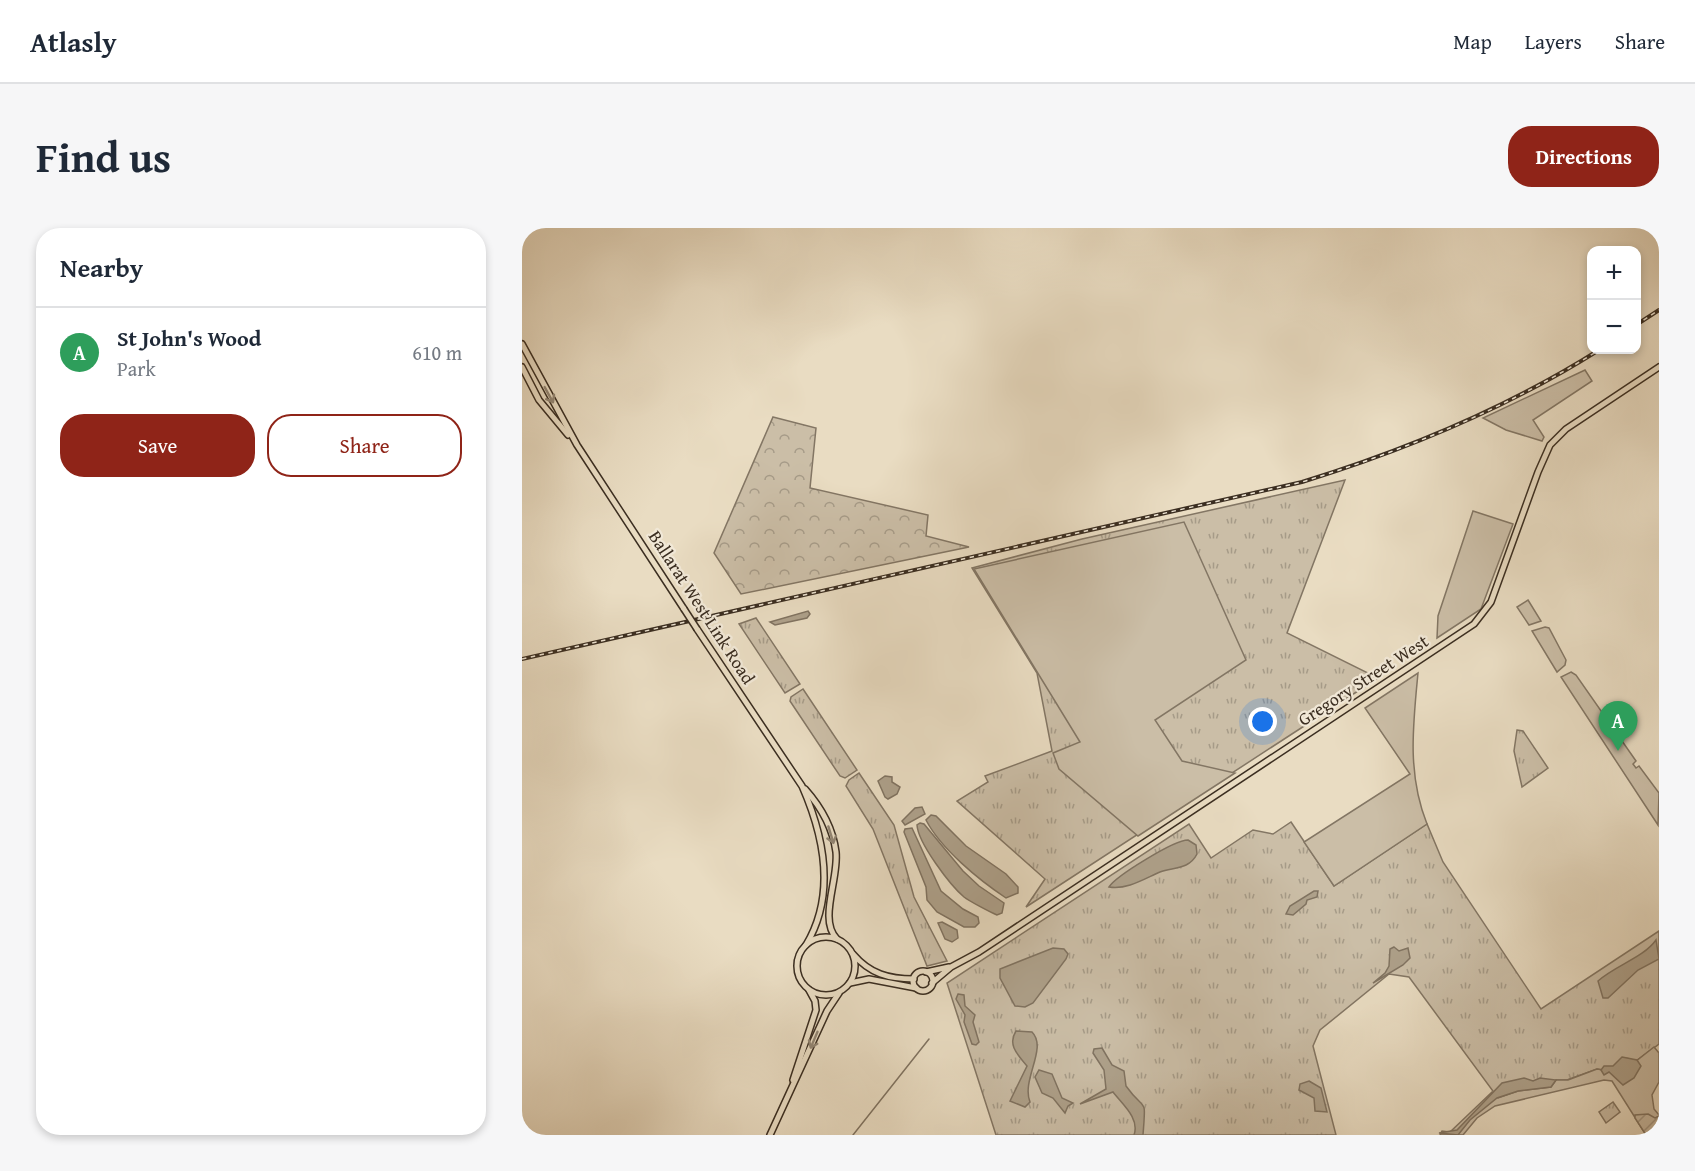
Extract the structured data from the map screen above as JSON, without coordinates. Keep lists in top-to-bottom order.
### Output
{
  "streets": {
    "main road": ["Ballarat West Link Road", "Gregory Street West"]
  },
  "page": {
    "header": "Atlasly",
    "nav": ["Map", "Layers", "Share"],
    "title": "Find us",
    "buttons": [
      "Directions",
      ["Save", "Share"]
    ],
    "heading": "Nearby",
    "map_buttons": ["+", "−"],
    "list": [
      {
        "mark": "A",
        "name": "St John's Wood",
        "note": "Park",
        "value": "610 m"
      }
    ],
    "pins": "A"
  }
}
